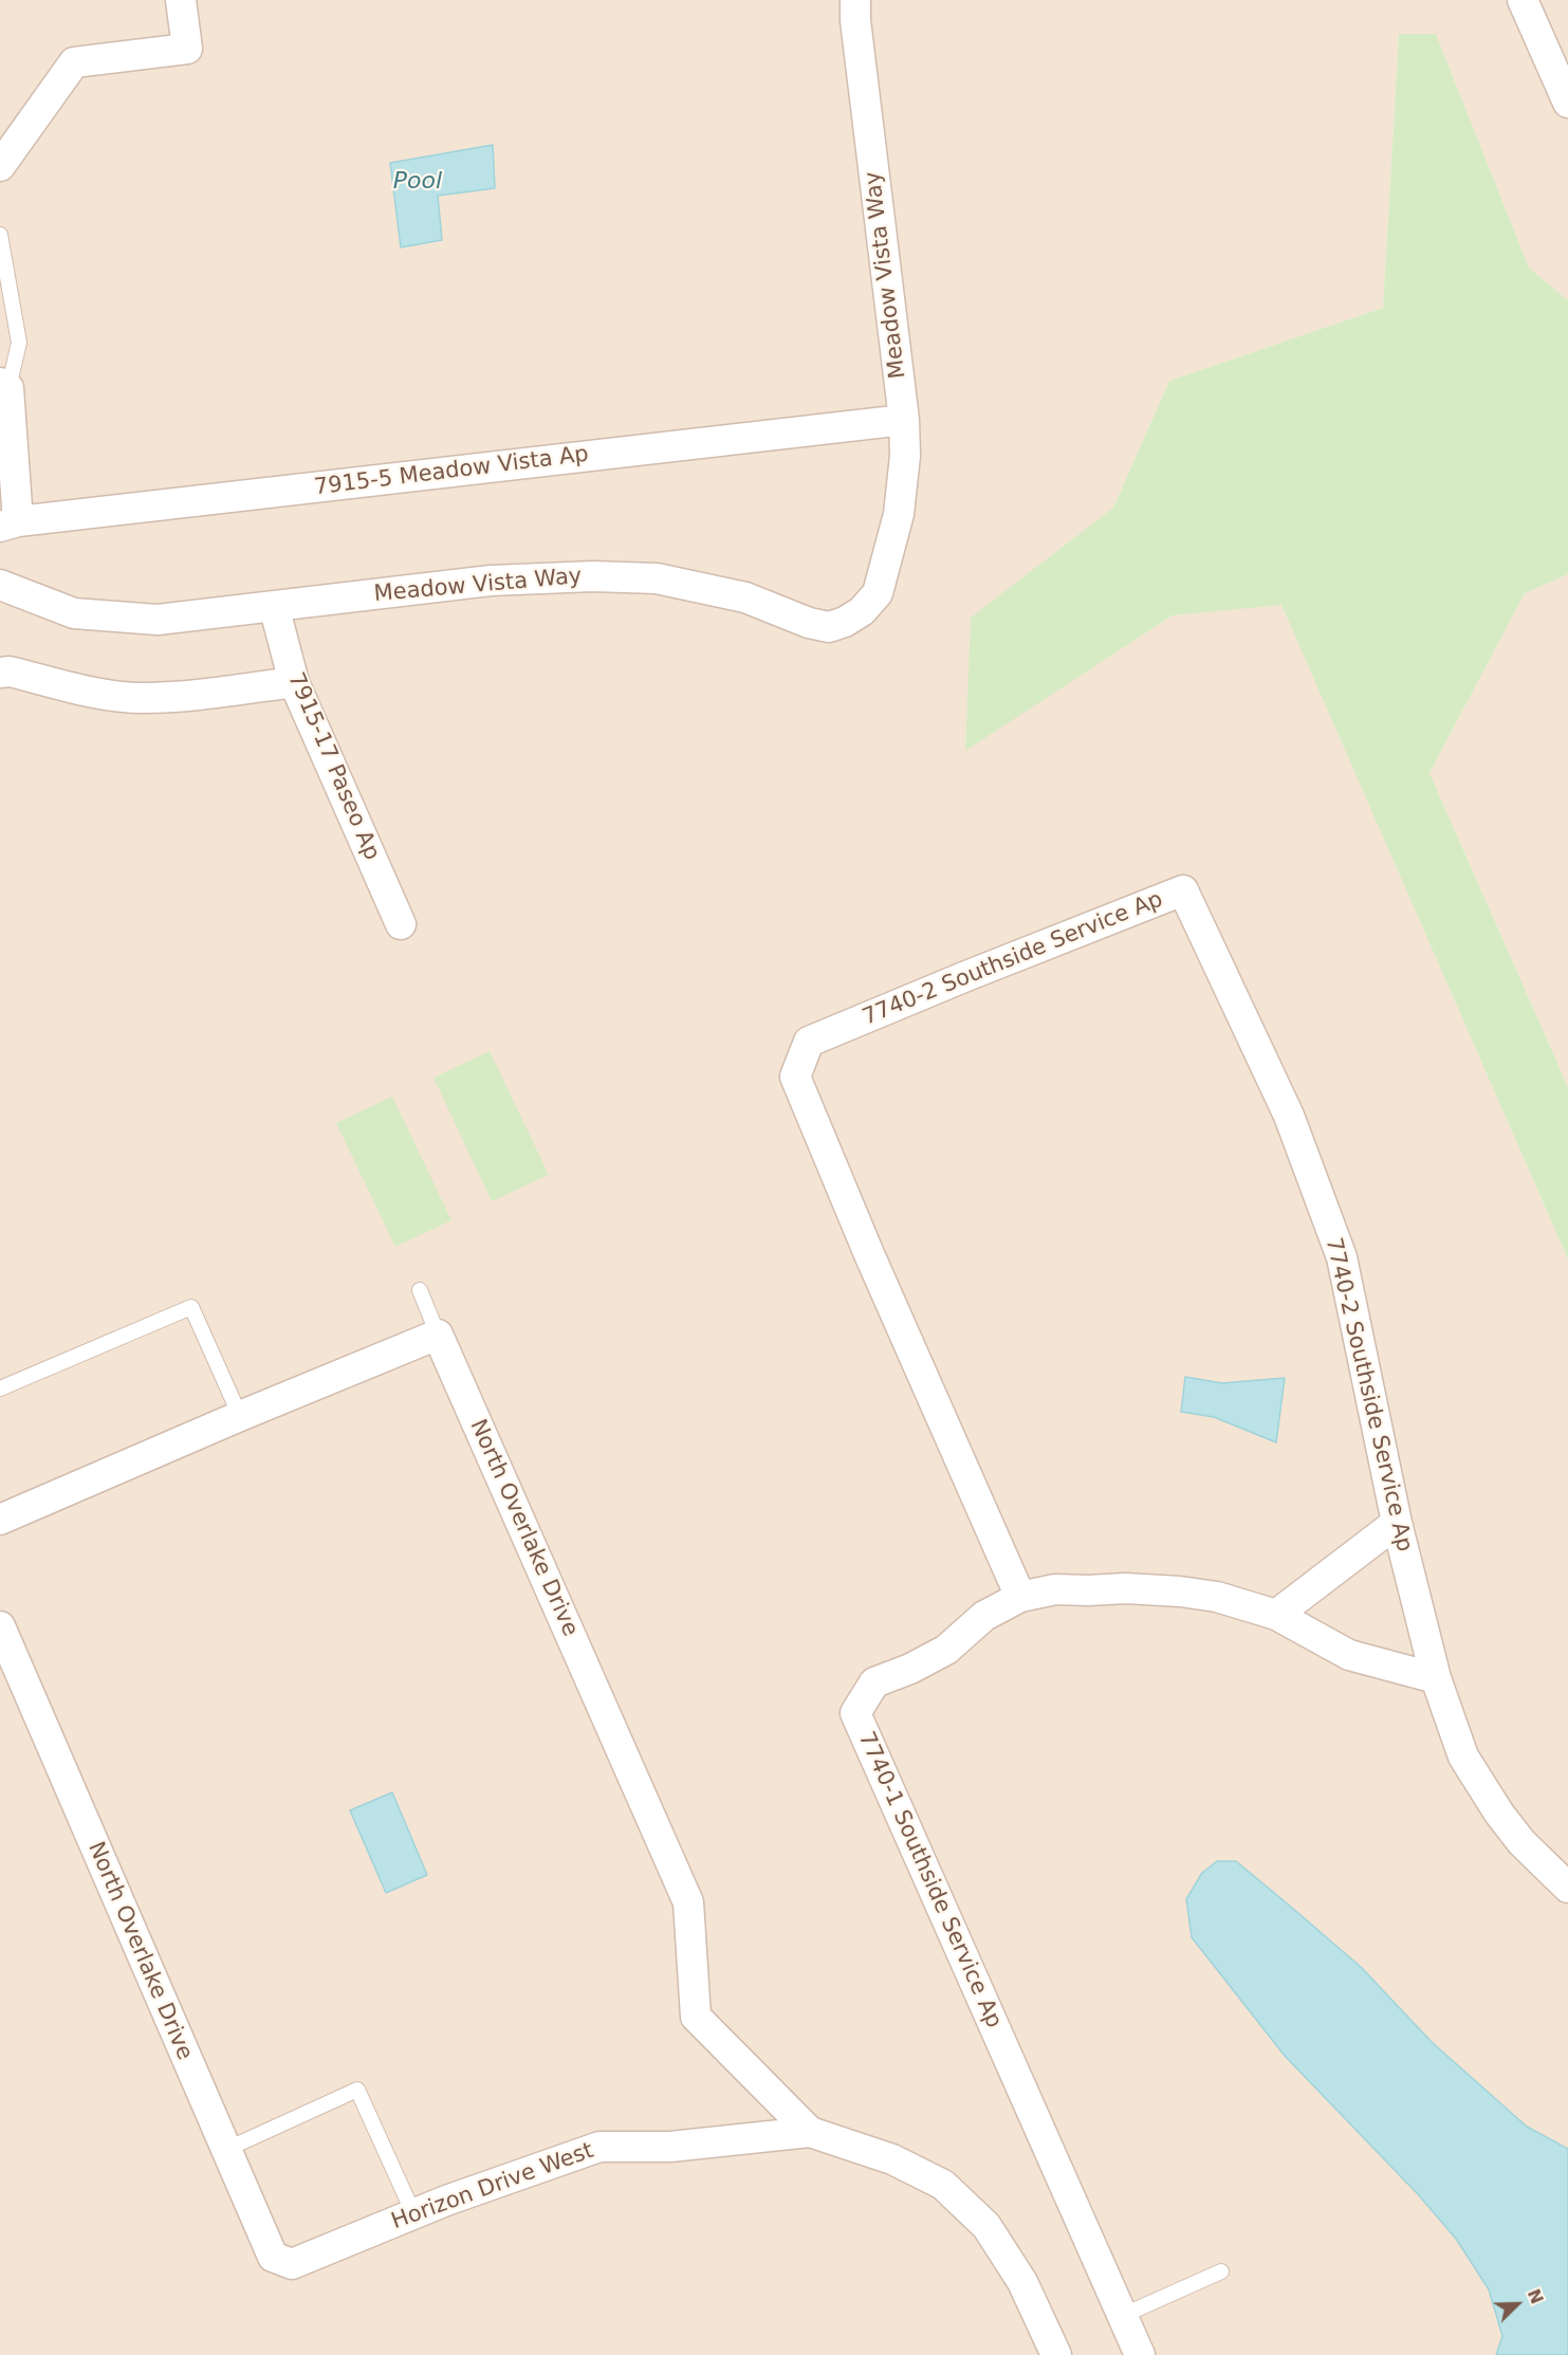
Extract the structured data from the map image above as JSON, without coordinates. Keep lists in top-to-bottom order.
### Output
{
  "streets": {
    "street": [
      "Meadow Vista Way",
      "7915-5 Meadow Vista Ap",
      "7915-17 Paseo Ap",
      "7740-2 Southside Service Ap",
      "North Overlake Drive",
      "7740-1 Southside Service Ap",
      "Horizon Drive West"
    ]
  },
  "crossings": [
    ["Meadow Vista Way", "7915-5 Meadow Vista Ap"],
    ["Meadow Vista Way", "7915-17 Paseo Ap"],
    ["7740-2 Southside Service Ap", "7740-1 Southside Service Ap"],
    ["North Overlake Drive", "Horizon Drive West"]
  ],
  "water": ["Pool"],
  "north": "top right"
}
